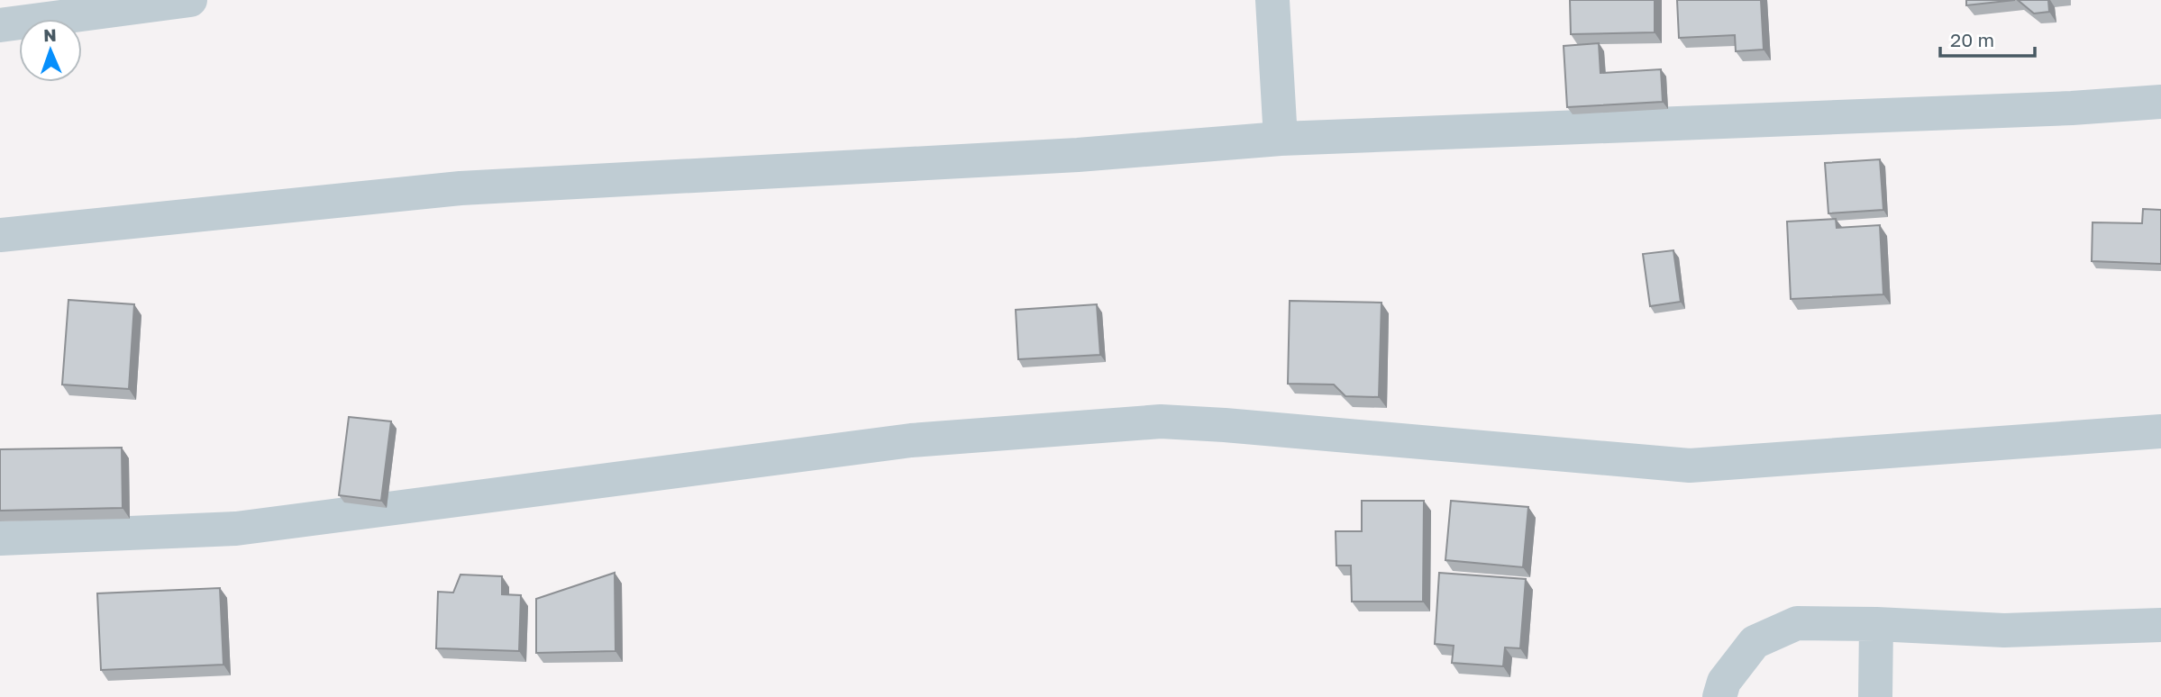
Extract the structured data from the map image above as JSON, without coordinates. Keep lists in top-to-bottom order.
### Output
{
  "scale_bar": "20 m",
  "north": "top"
}
